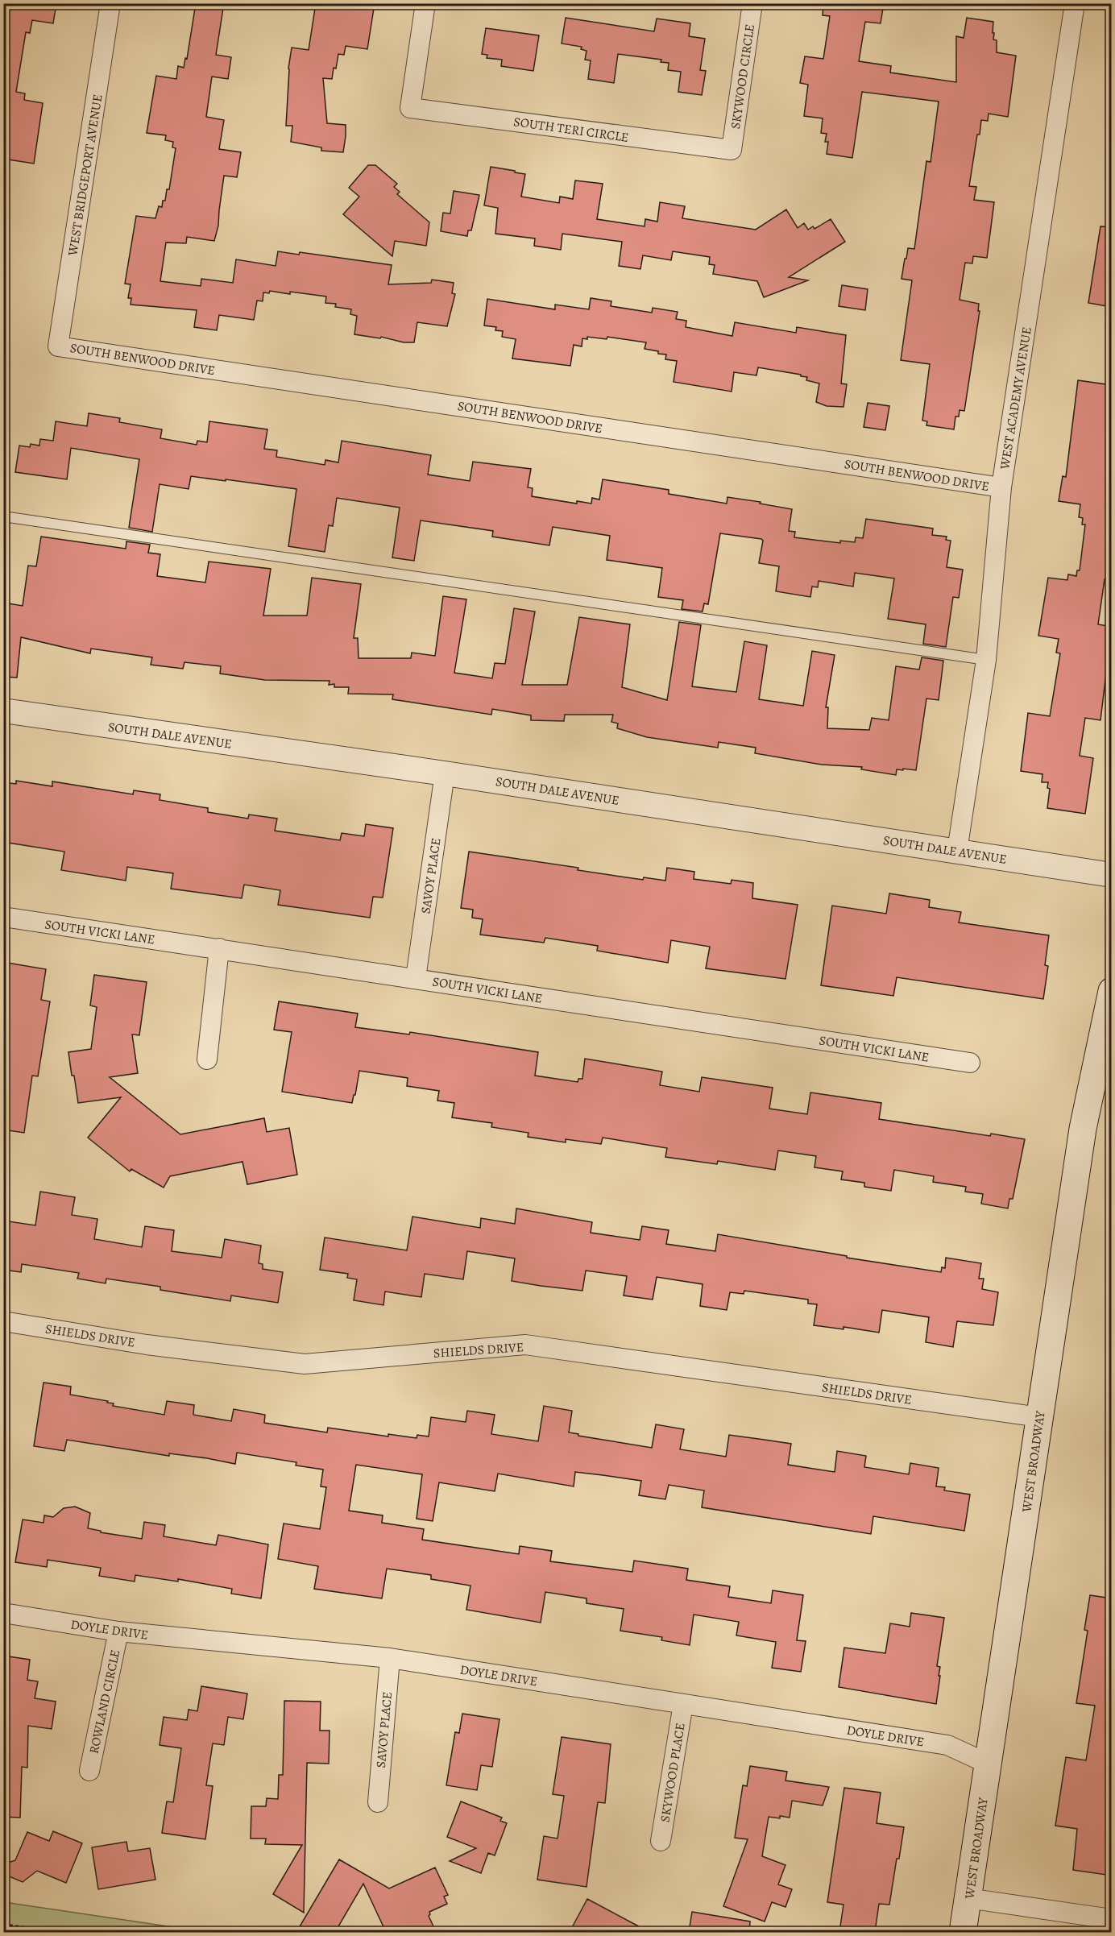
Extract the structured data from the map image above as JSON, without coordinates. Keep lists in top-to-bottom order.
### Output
{
  "streets": {
    "main road": ["WEST BROADWAY"],
    "street": [
      "SKYWOOD CIRCLE",
      "SOUTH TERI CIRCLE",
      "WEST BRIDGEPORT AVENUE",
      "SOUTH BENWOOD DRIVE",
      "WEST ACADEMY AVENUE",
      "SOUTH DALE AVENUE",
      "SAVOY PLACE",
      "SOUTH VICKI LANE",
      "SHIELDS DRIVE",
      "DOYLE DRIVE",
      "ROWLAND CIRCLE",
      "SKYWOOD PLACE"
    ]
  },
  "crossings": [
    ["SKYWOOD CIRCLE", "SOUTH TERI CIRCLE"],
    ["WEST BRIDGEPORT AVENUE", "SOUTH BENWOOD DRIVE"],
    ["SOUTH BENWOOD DRIVE", "WEST ACADEMY AVENUE"],
    ["WEST ACADEMY AVENUE", "SOUTH DALE AVENUE"],
    ["SOUTH DALE AVENUE", "SAVOY PLACE"],
    ["SAVOY PLACE", "SOUTH VICKI LANE"],
    ["SAVOY PLACE", "DOYLE DRIVE"],
    ["SHIELDS DRIVE", "WEST BROADWAY"],
    ["WEST BROADWAY", "DOYLE DRIVE"],
    ["DOYLE DRIVE", "ROWLAND CIRCLE"],
    ["DOYLE DRIVE", "SKYWOOD PLACE"]
  ]
}
